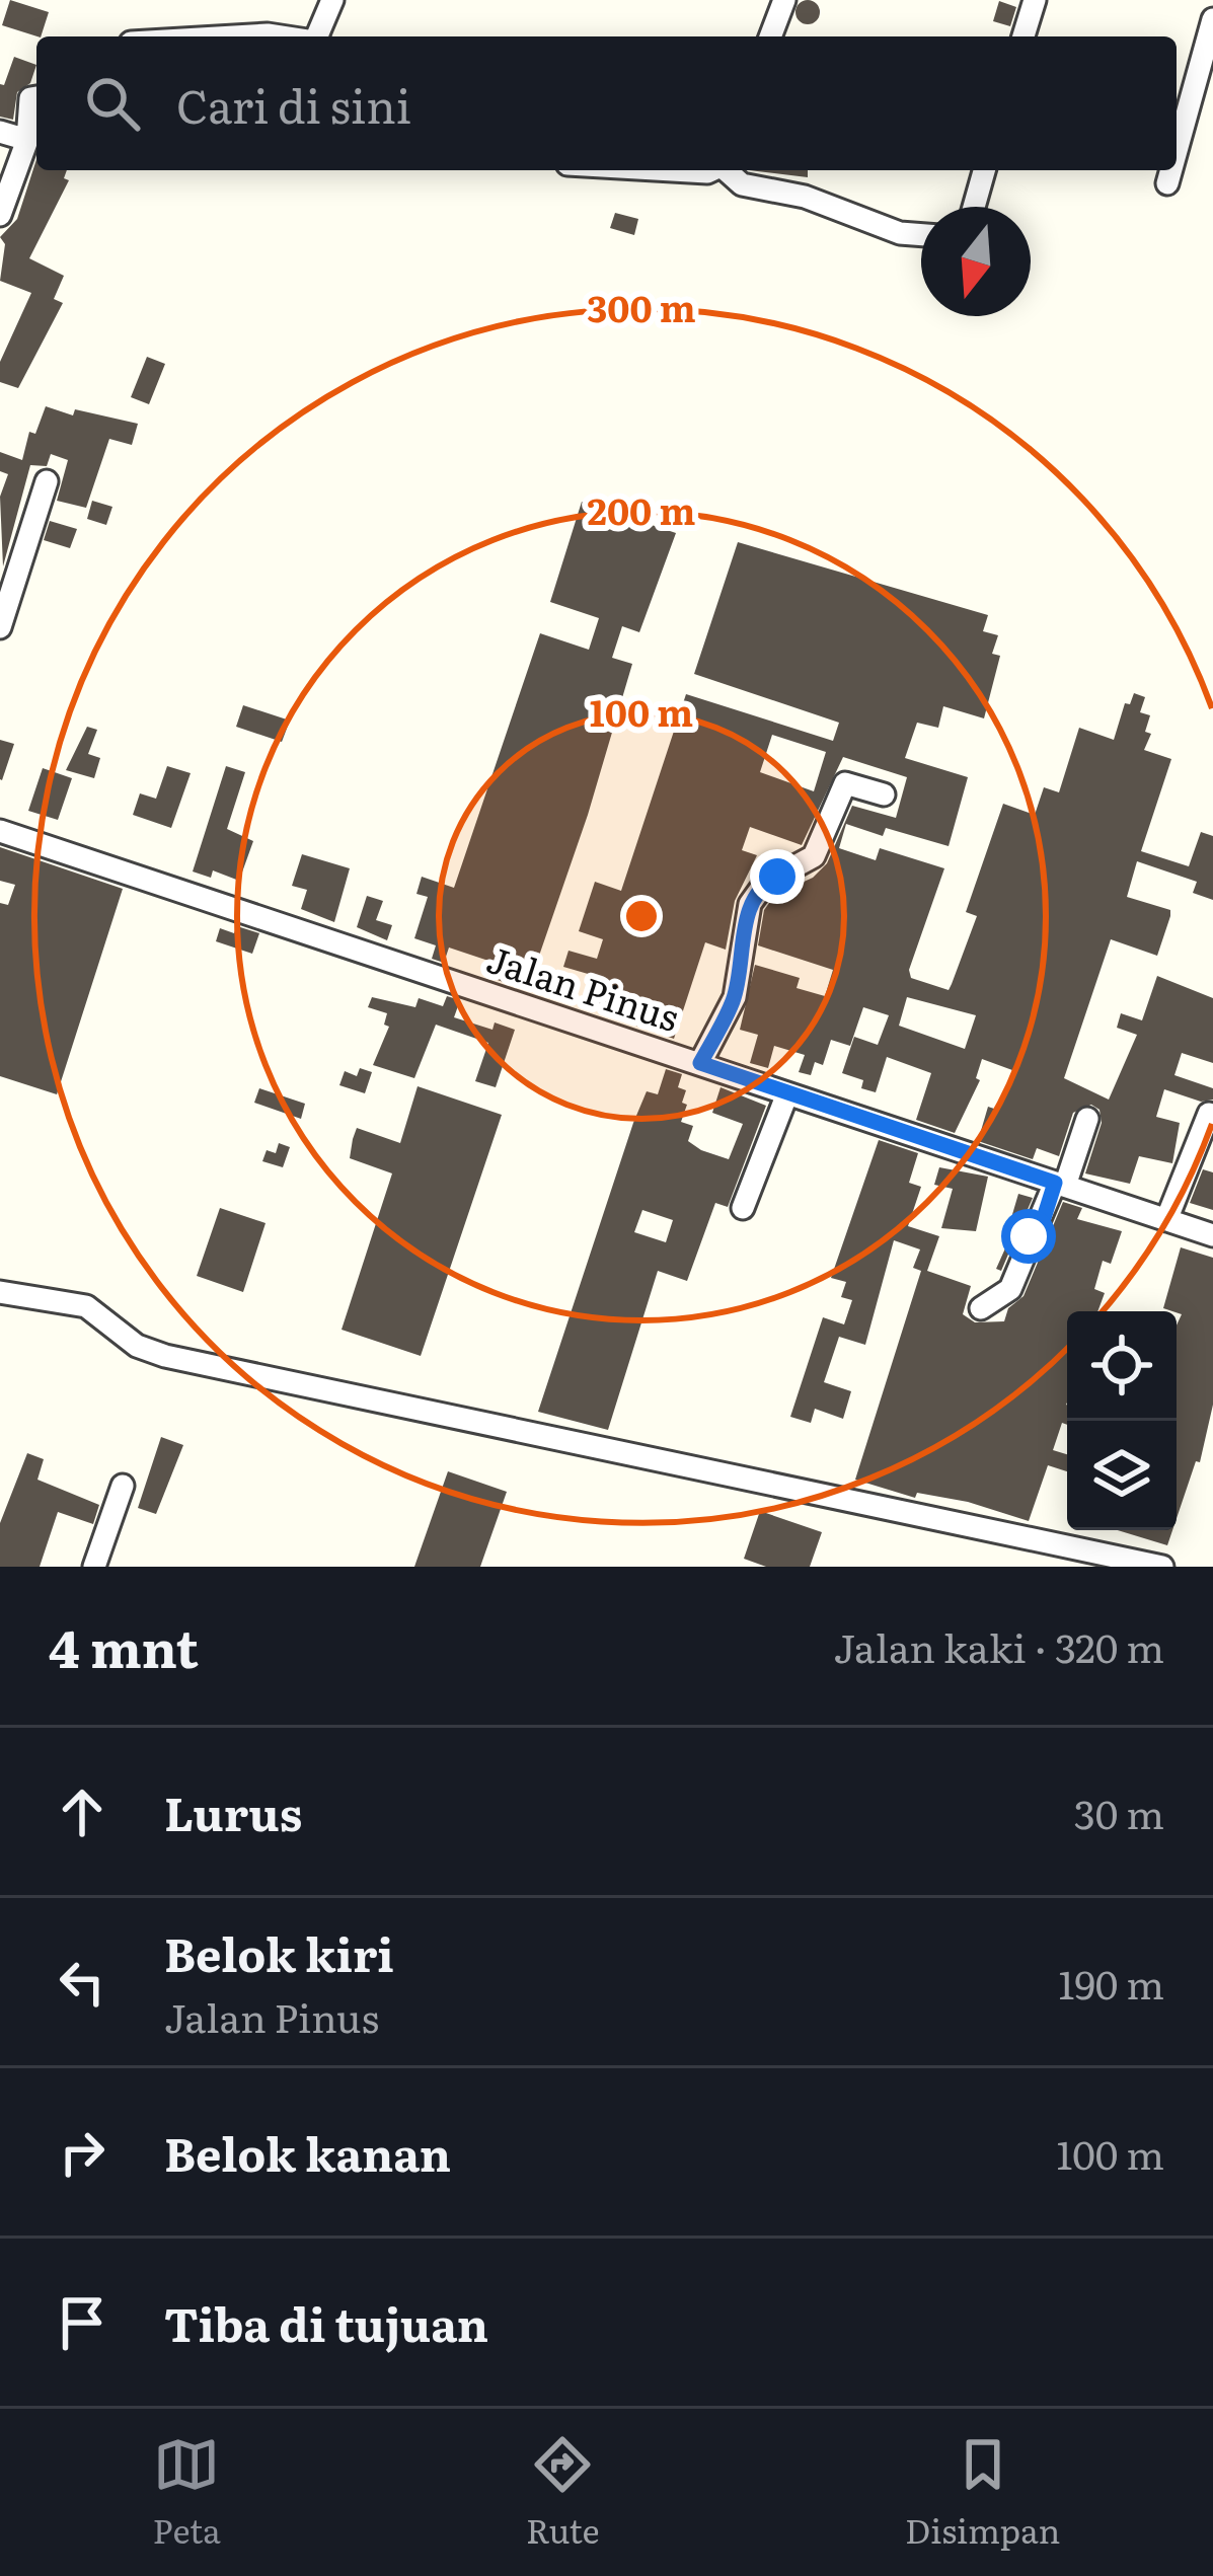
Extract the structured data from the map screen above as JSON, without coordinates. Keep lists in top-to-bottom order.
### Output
{
  "streets": {
    "street": ["Jalan Pinus"]
  },
  "north": "bottom",
  "page": {
    "search": "Cari di sini",
    "heading": ["4 mnt", "Jalan kaki · 320 m"],
    "list": [
      ["Lurus", "30 m"],
      ["Belok kiri", "Jalan Pinus", "190 m"],
      ["Belok kanan", "100 m"],
      "Tiba di tujuan"
    ],
    "nav": ["Peta", "Rute", "Disimpan"]
  },
  "rings": ["300 m", "200 m", "100 m"]
}
